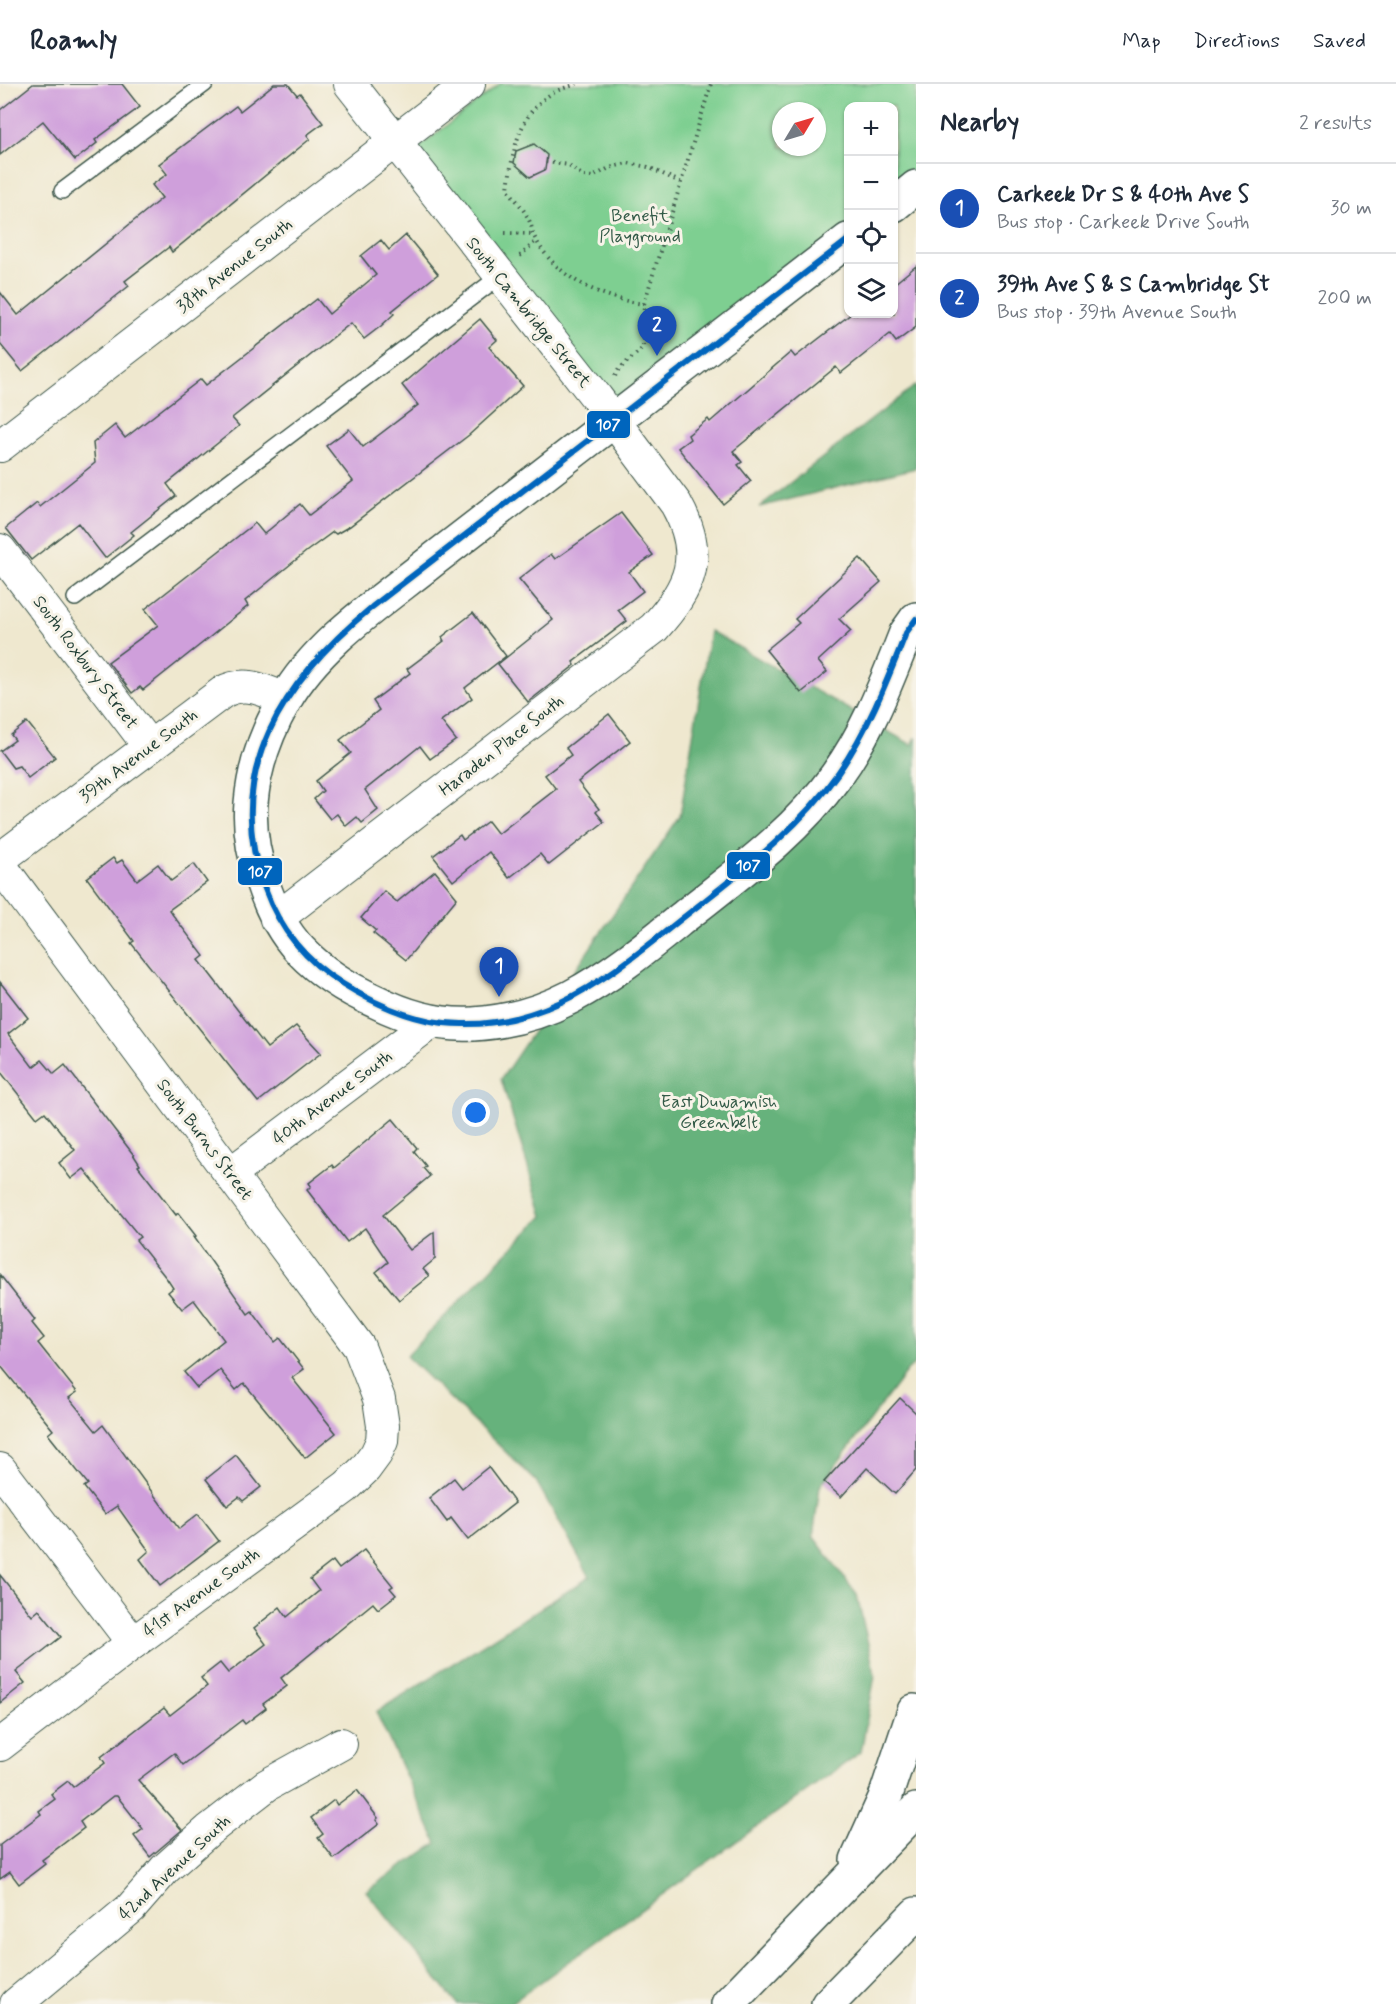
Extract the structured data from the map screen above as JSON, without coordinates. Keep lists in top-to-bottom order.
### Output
{
  "streets": {
    "street": [
      "38th Avenue South",
      "South Cambridge Street",
      "South Roxbury Street",
      "Haraden Place South",
      "39th Avenue South",
      "40th Avenue South",
      "South Burns Street",
      "41st Avenue South",
      "42nd Avenue South"
    ]
  },
  "crossings": [
    ["38th Avenue South", "South Cambridge Street"],
    ["South Cambridge Street", "Haraden Place South"],
    ["South Roxbury Street", "39th Avenue South"],
    ["40th Avenue South", "South Burns Street"],
    ["South Burns Street", "41st Avenue South"]
  ],
  "parks": ["Benefit Playground", "East Duwamish Greenbelt"],
  "lines": ["transit line 107"],
  "north": "top right",
  "page": {
    "header": "Roamly",
    "nav": ["Map", "Directions", "Saved"],
    "heading": ["Nearby", "2 results"],
    "map_buttons": ["+", "−"],
    "list": [
      {
        "mark": "1",
        "name": "Carkeek Dr S & 40th Ave S",
        "note": "Bus stop · Carkeek Drive South",
        "value": "30 m"
      },
      {
        "mark": "2",
        "name": "39th Ave S & S Cambridge St",
        "note": "Bus stop · 39th Avenue South",
        "value": "200 m"
      }
    ],
    "pins": ["2", "1"]
  }
}
